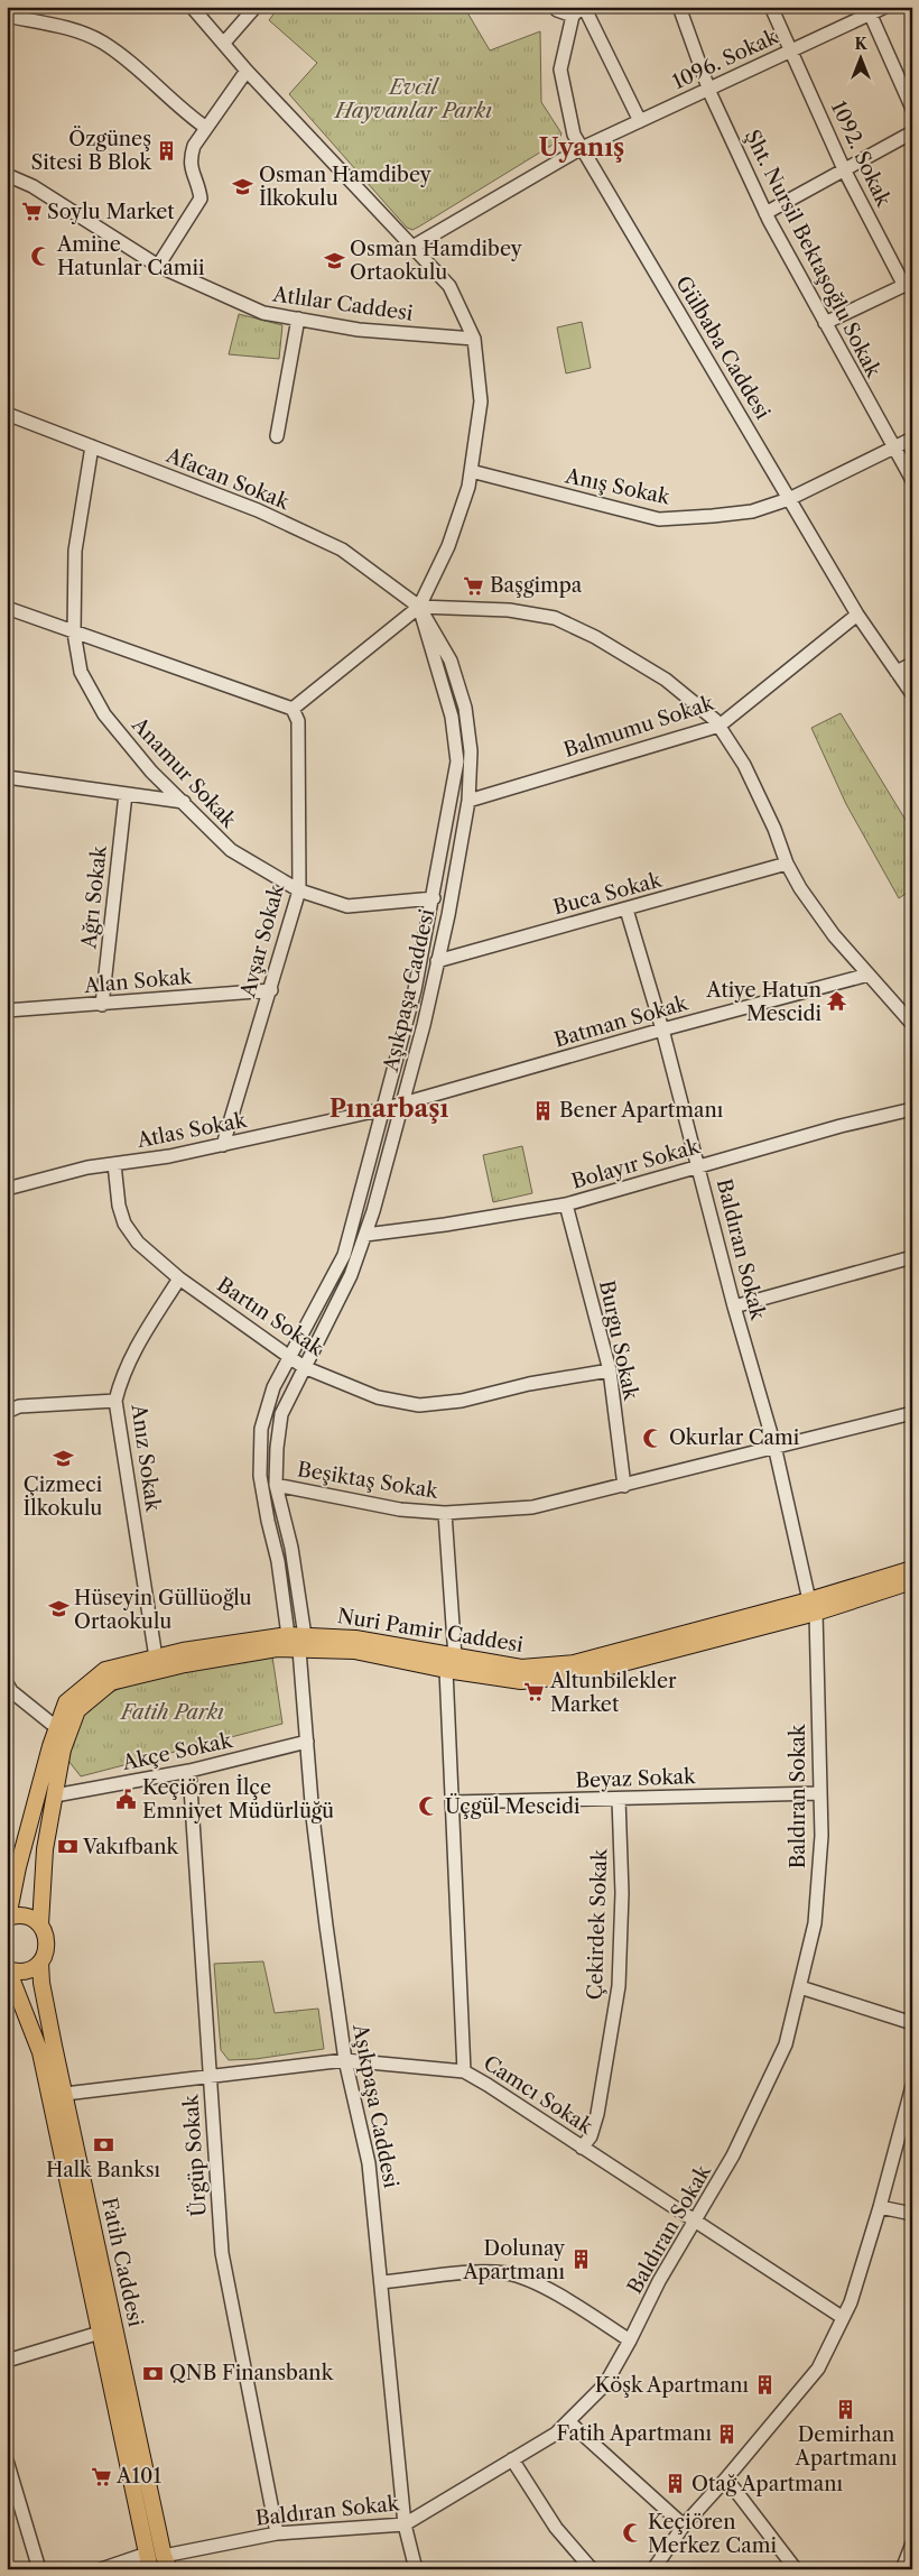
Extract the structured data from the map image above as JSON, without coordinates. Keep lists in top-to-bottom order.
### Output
{
  "streets": {
    "main road": ["Nuri Pamir Caddesi", "Fatih Caddesi"],
    "street": [
      "1096. Sokak",
      "1092. Sokak",
      "Şht. Nursil Bektaşoğlu Sokak",
      "Atlılar Caddesi",
      "Gülbaba Caddesi",
      "Afacan Sokak",
      "Anış Sokak",
      "Balmumu Sokak",
      "Anamur Sokak",
      "Buca Sokak",
      "Ağrı Sokak",
      "Avşar Sokak",
      "Alan Sokak",
      "Aşıkpaşa Caddesi",
      "Batman Sokak",
      "Atlas Sokak",
      "Bolayır Sokak",
      "Baldıran Sokak",
      "Bartın Sokak",
      "Burgu Sokak",
      "Anız Sokak",
      "Beşiktaş Sokak",
      "Akçe Sokak",
      "Beyaz Sokak",
      "Çekirdek Sokak",
      "Camcı Sokak",
      "Ürgüp Sokak"
    ]
  },
  "crossings": [
    ["1096. Sokak", "1092. Sokak"],
    ["1096. Sokak", "Şht. Nursil Bektaşoğlu Sokak"],
    ["1096. Sokak", "Gülbaba Caddesi"],
    ["Şht. Nursil Bektaşoğlu Sokak", "Anış Sokak"],
    ["Gülbaba Caddesi", "Anış Sokak"],
    ["Gülbaba Caddesi", "Balmumu Sokak"],
    ["Afacan Sokak", "Anamur Sokak"],
    ["Afacan Sokak", "Aşıkpaşa Caddesi"],
    ["Balmumu Sokak", "Aşıkpaşa Caddesi"],
    ["Anamur Sokak", "Avşar Sokak"],
    ["Anamur Sokak", "Aşıkpaşa Caddesi"],
    ["Buca Sokak", "Aşıkpaşa Caddesi"],
    ["Buca Sokak", "Baldıran Sokak"],
    ["Ağrı Sokak", "Alan Sokak"],
    ["Avşar Sokak", "Alan Sokak"],
    ["Avşar Sokak", "Atlas Sokak"],
    ["Aşıkpaşa Caddesi", "Batman Sokak"],
    ["Aşıkpaşa Caddesi", "Atlas Sokak"],
    ["Aşıkpaşa Caddesi", "Bolayır Sokak"],
    ["Aşıkpaşa Caddesi", "Baldıran Sokak"],
    ["Aşıkpaşa Caddesi", "Bartın Sokak"],
    ["Aşıkpaşa Caddesi", "Beşiktaş Sokak"],
    ["Aşıkpaşa Caddesi", "Nuri Pamir Caddesi"],
    ["Aşıkpaşa Caddesi", "Akçe Sokak"],
    ["Aşıkpaşa Caddesi", "Camcı Sokak"],
    ["Batman Sokak", "Atlas Sokak"],
    ["Batman Sokak", "Baldıran Sokak"],
    ["Atlas Sokak", "Bartın Sokak"],
    ["Bolayır Sokak", "Baldıran Sokak"],
    ["Bolayır Sokak", "Burgu Sokak"],
    ["Baldıran Sokak", "Beşiktaş Sokak"],
    ["Baldıran Sokak", "Nuri Pamir Caddesi"],
    ["Baldıran Sokak", "Beyaz Sokak"],
    ["Baldıran Sokak", "Camcı Sokak"],
    ["Baldıran Sokak", "Ürgüp Sokak"],
    ["Baldıran Sokak", "Fatih Caddesi"],
    ["Bartın Sokak", "Burgu Sokak"],
    ["Bartın Sokak", "Anız Sokak"],
    ["Burgu Sokak", "Beşiktaş Sokak"],
    ["Anız Sokak", "Nuri Pamir Caddesi"],
    ["Nuri Pamir Caddesi", "Akçe Sokak"],
    ["Nuri Pamir Caddesi", "Fatih Caddesi"],
    ["Akçe Sokak", "Ürgüp Sokak"],
    ["Beyaz Sokak", "Çekirdek Sokak"],
    ["Çekirdek Sokak", "Camcı Sokak"],
    ["Camcı Sokak", "Ürgüp Sokak"],
    ["Camcı Sokak", "Fatih Caddesi"]
  ],
  "districts": ["Uyanış", "Pınarbaşı"],
  "parks": ["Evcil Hayvanlar Parkı", "Fatih Parkı"],
  "places": {
    "building": [
      "Özgüneş Sitesi B Blok",
      "Bener Apartmanı",
      "Dolunay Apartmanı",
      "Köşk Apartmanı",
      "Demirhan Apartmanı",
      "Fatih Apartmanı",
      "Otağ Apartmanı"
    ],
    "school or university": [
      "Osman Hamdibey İlkokulu",
      "Osman Hamdibey Ortaokulu",
      "Çizmeci İlkokulu",
      "Hüseyin Güllüoğlu Ortaokulu"
    ],
    "supermarket": [
      "Soylu Market",
      "Başgimpa",
      "Altunbilekler Market",
      "A101"
    ],
    "mosque": [
      "Amine Hatunlar Camii",
      "Okurlar Cami",
      "Üçgül Mescidi",
      "Keçiören Merkez Cami"
    ],
    "temple": ["Atiye Hatun Mescidi"],
    "public building": ["Keçiören İlçe Emniyet Müdürlüğü"],
    "bank": ["Vakıfbank", "Halk Banksı", "QNB Finansbank"]
  },
  "north": "top"
}
